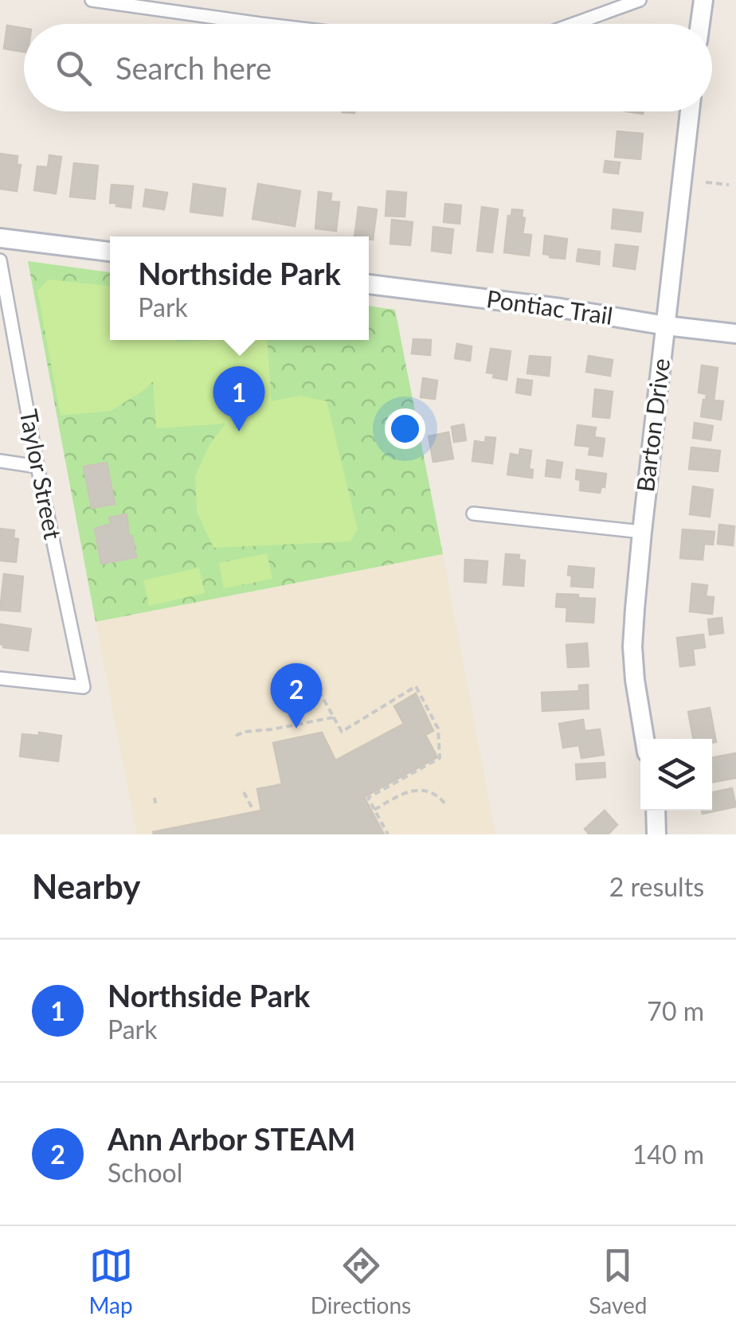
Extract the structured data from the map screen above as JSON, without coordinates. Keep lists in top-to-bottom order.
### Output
{
  "streets": {
    "main road": ["Pontiac Trail", "Barton Drive"],
    "street": ["Taylor Street"]
  },
  "crossings": [
    ["Pontiac Trail", "Barton Drive"]
  ],
  "page": {
    "search": "Search here",
    "popup": ["Northside Park", "Park"],
    "pins": ["1", "2"],
    "heading": ["Nearby", "2 results"],
    "list": [
      {
        "mark": "1",
        "name": "Northside Park",
        "note": "Park",
        "value": "70 m"
      },
      {
        "mark": "2",
        "name": "Ann Arbor STEAM",
        "note": "School",
        "value": "140 m"
      }
    ],
    "nav": ["Map", "Directions", "Saved"]
  }
}
